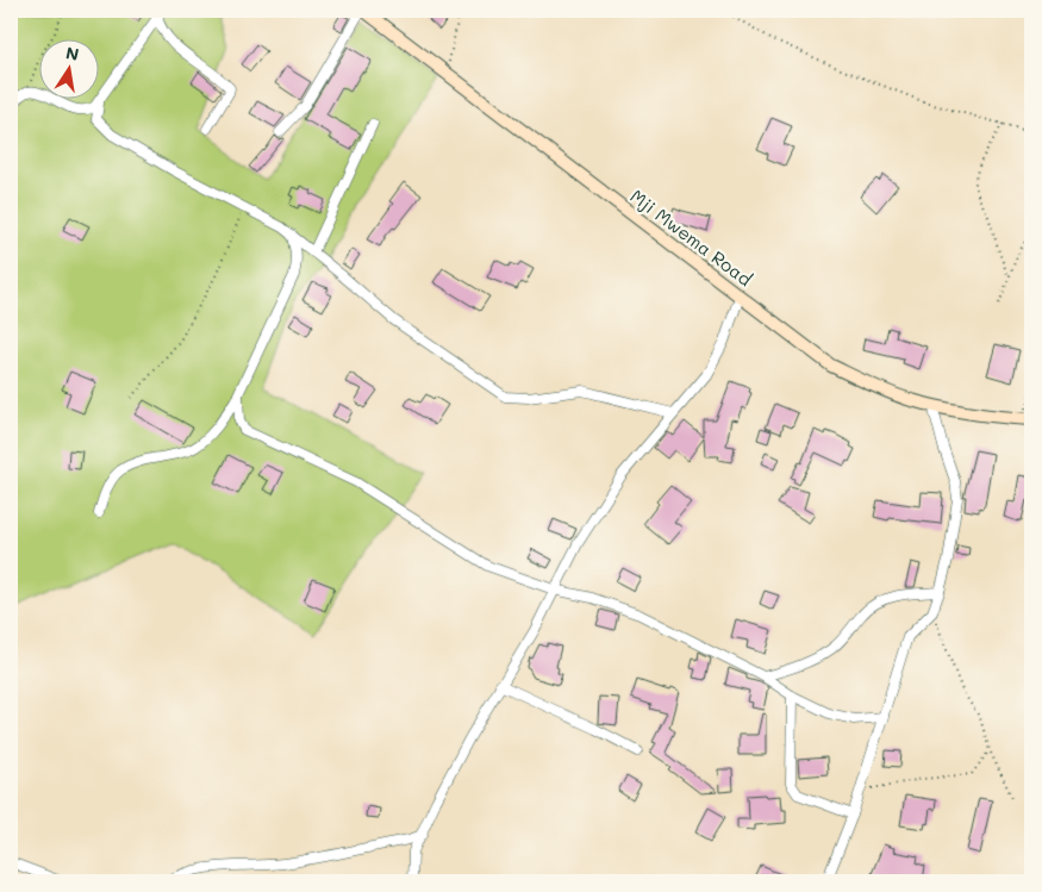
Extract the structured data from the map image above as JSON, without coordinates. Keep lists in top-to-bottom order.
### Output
{
  "streets": {
    "main road": ["Mji Mwema Road"]
  },
  "north": "top"
}
